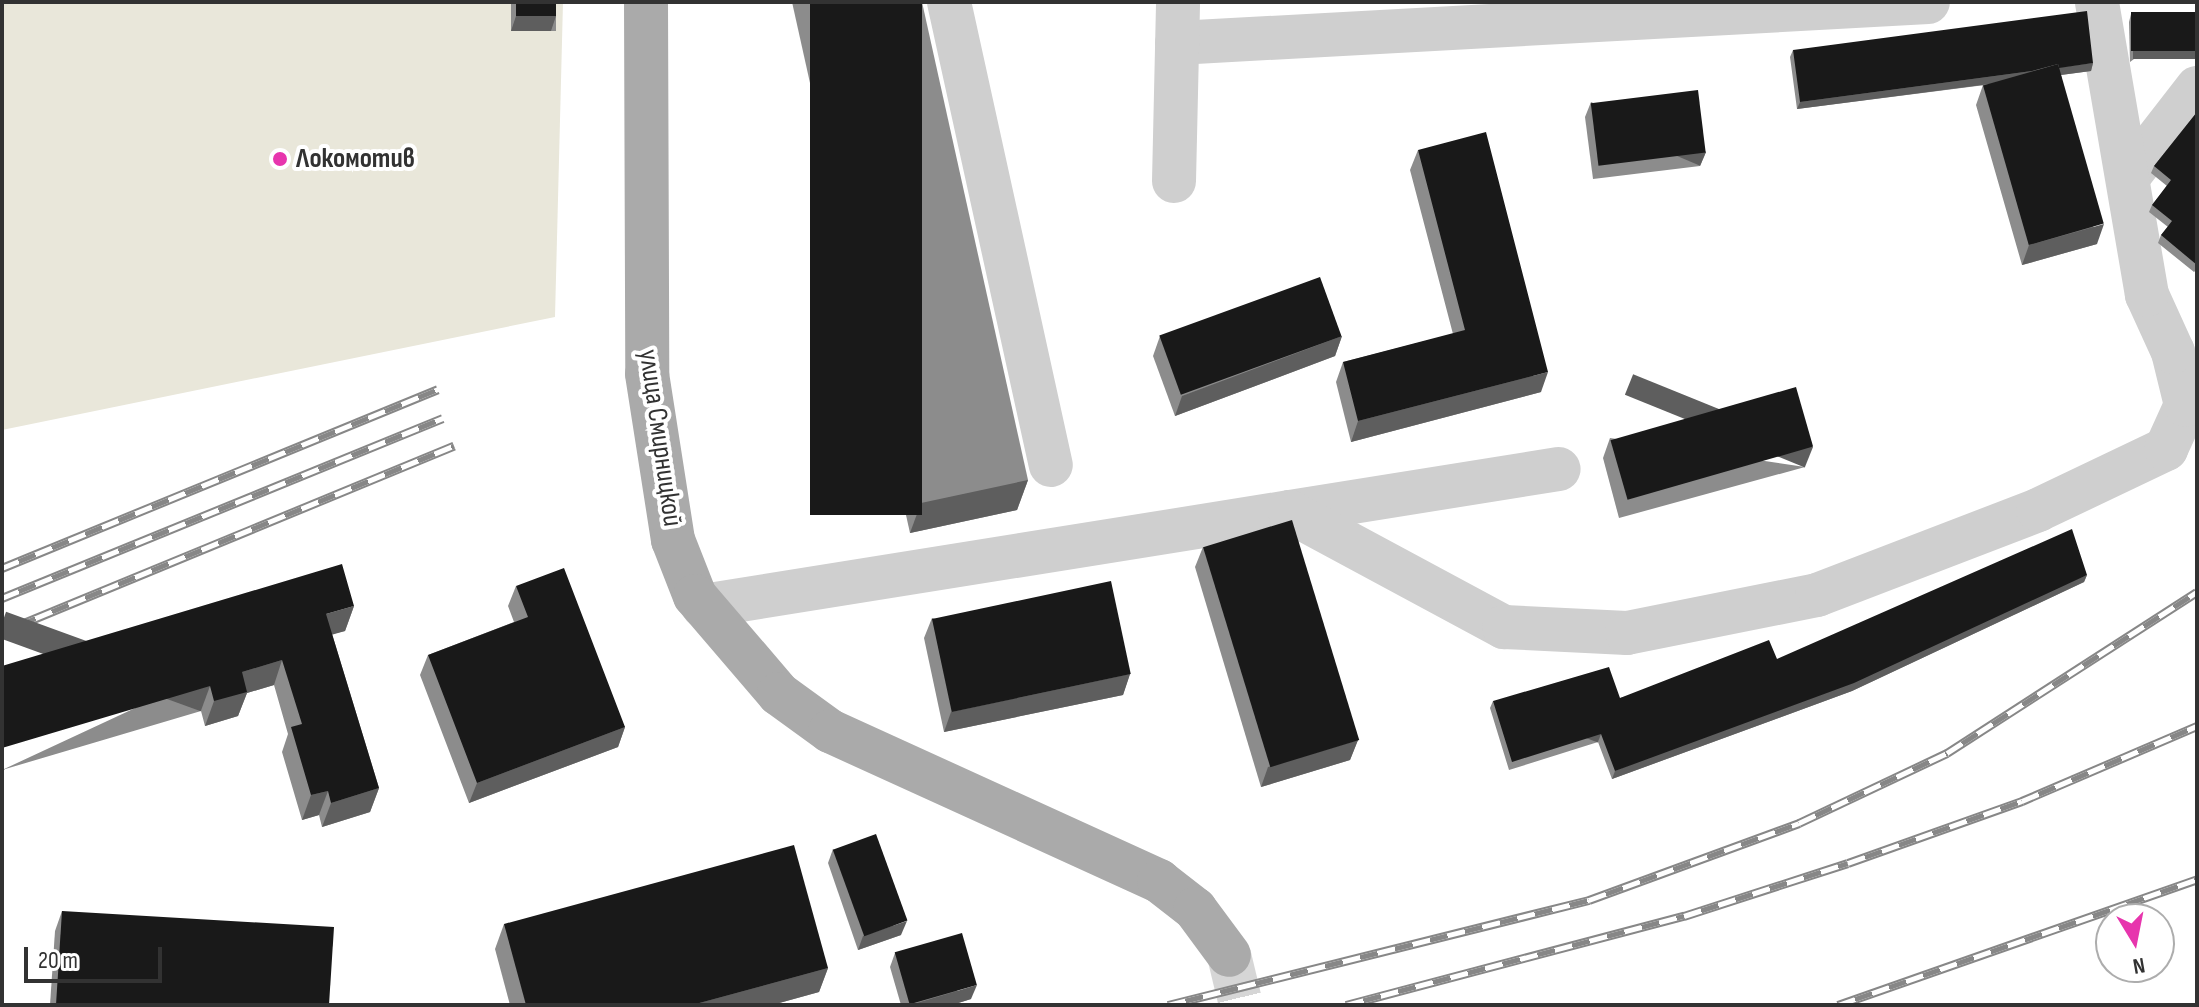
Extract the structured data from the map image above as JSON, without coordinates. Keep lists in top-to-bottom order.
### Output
{
  "streets": {
    "main road": ["улица Смирницкой"]
  },
  "places": ["Локомотив"],
  "scale_bar": "20 m",
  "north": "bottom"
}
